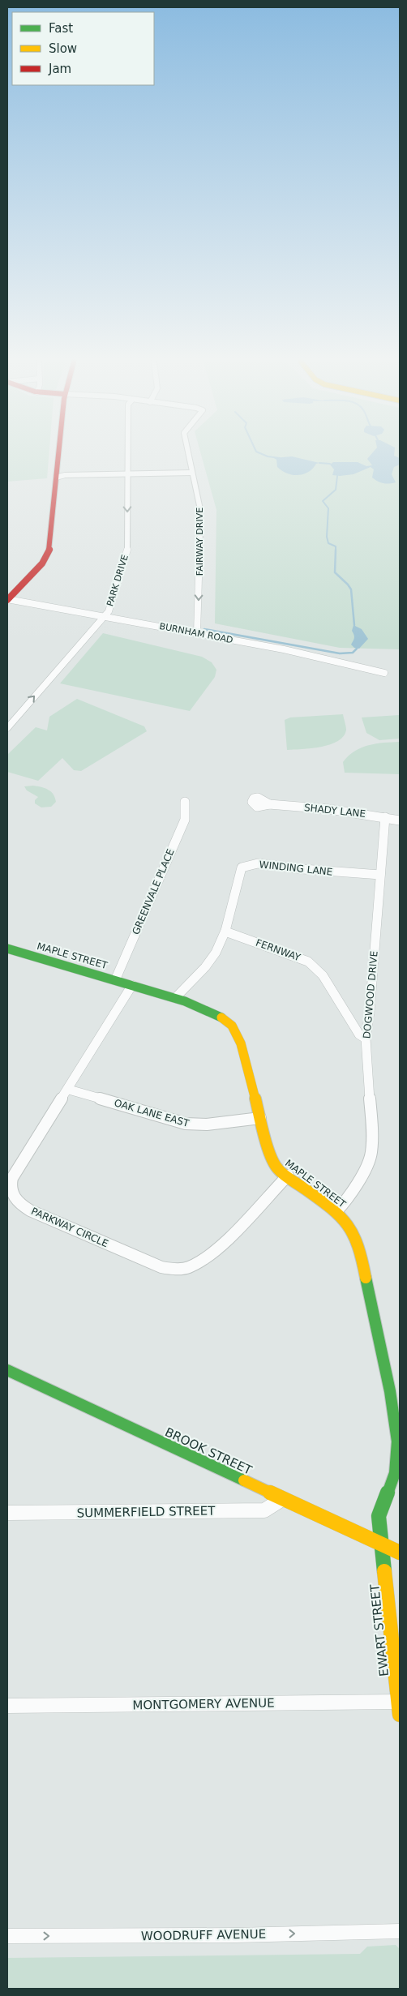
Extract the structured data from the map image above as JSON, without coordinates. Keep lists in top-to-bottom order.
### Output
{
  "streets": {
    "street": [
      "FAIRWAY DRIVE",
      "PARK DRIVE",
      "BURNHAM ROAD",
      "SHADY LANE",
      "WINDING LANE",
      "GREENVALE PLACE",
      "FERNWAY",
      "MAPLE STREET",
      "DOGWOOD DRIVE",
      "OAK LANE EAST",
      "PARKWAY CIRCLE",
      "BROOK STREET",
      "SUMMERFIELD STREET",
      "EWART STREET",
      "MONTGOMERY AVENUE",
      "WOODRUFF AVENUE"
    ]
  },
  "crossings": [
    ["FAIRWAY DRIVE", "BURNHAM ROAD"],
    ["PARK DRIVE", "BURNHAM ROAD"],
    ["SHADY LANE", "DOGWOOD DRIVE"],
    ["WINDING LANE", "FERNWAY"],
    ["WINDING LANE", "MAPLE STREET"],
    ["WINDING LANE", "DOGWOOD DRIVE"],
    ["GREENVALE PLACE", "MAPLE STREET"],
    ["FERNWAY", "DOGWOOD DRIVE"],
    ["MAPLE STREET", "DOGWOOD DRIVE"],
    ["MAPLE STREET", "OAK LANE EAST"],
    ["MAPLE STREET", "PARKWAY CIRCLE"],
    ["MAPLE STREET", "BROOK STREET"],
    ["MAPLE STREET", "EWART STREET"],
    ["OAK LANE EAST", "PARKWAY CIRCLE"],
    ["BROOK STREET", "SUMMERFIELD STREET"],
    ["BROOK STREET", "EWART STREET"],
    ["EWART STREET", "MONTGOMERY AVENUE"]
  ],
  "one_way": ["FAIRWAY DRIVE", "WOODRUFF AVENUE"],
  "legend": ["Fast", "Slow", "Jam"]
}
